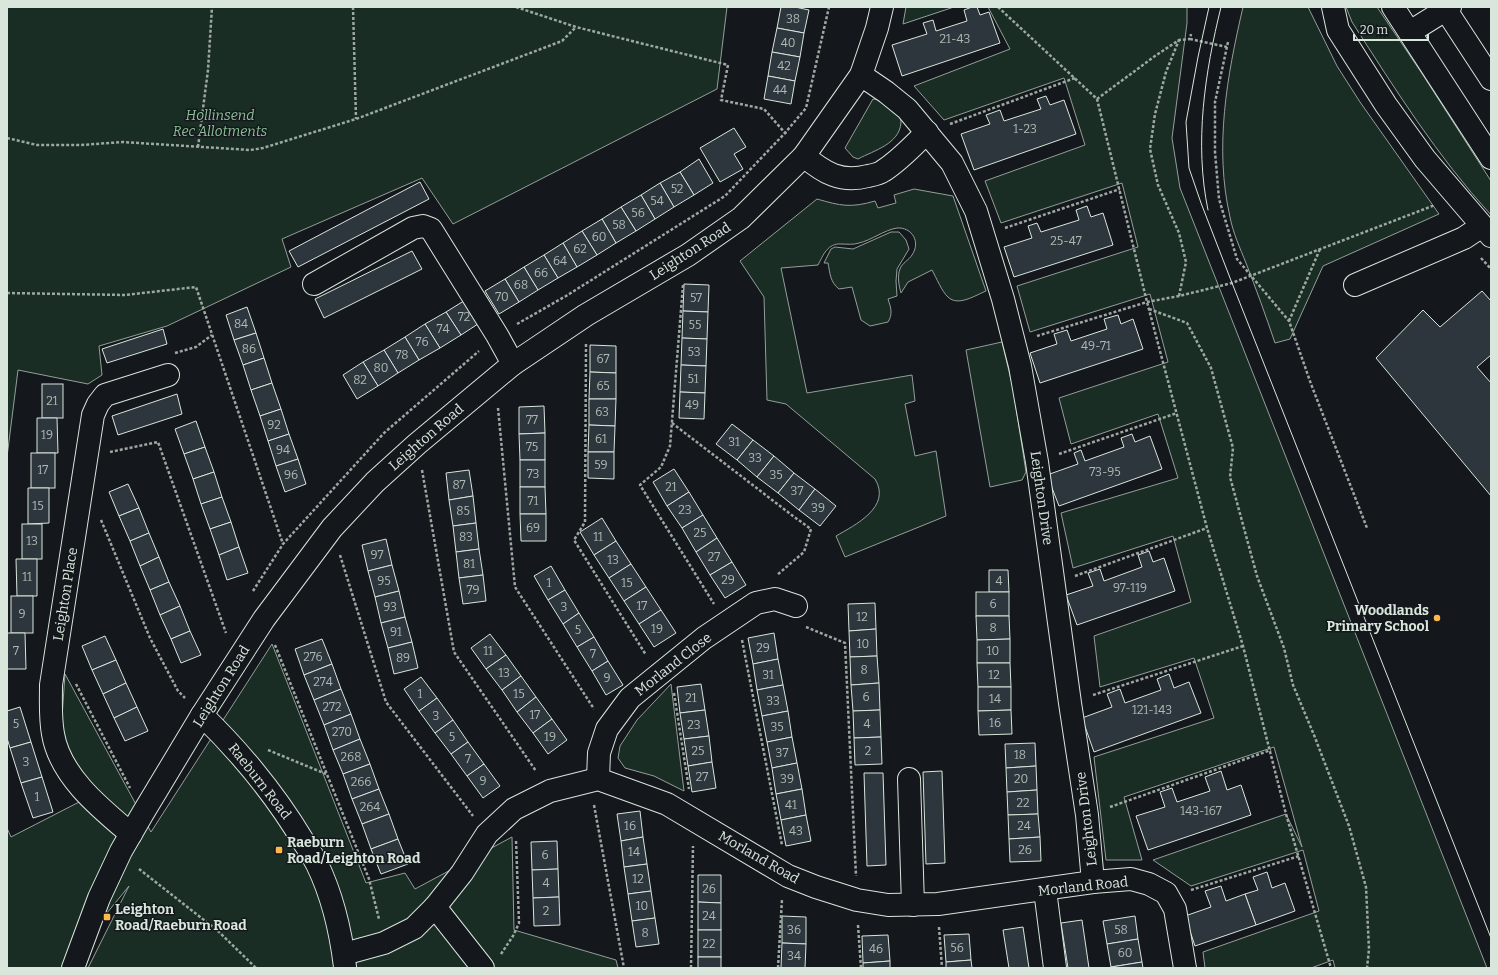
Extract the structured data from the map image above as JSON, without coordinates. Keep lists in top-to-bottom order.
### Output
{
  "streets": {
    "main road": [
      "Leighton Road",
      "Leighton Drive",
      "Leighton Place",
      "Morland Close",
      "Raeburn Road",
      "Morland Road"
    ]
  },
  "crossings": [
    ["Leighton Road", "Leighton Drive"],
    ["Leighton Road", "Leighton Place"],
    ["Leighton Road", "Raeburn Road"],
    ["Leighton Drive", "Morland Road"],
    ["Morland Close", "Morland Road"]
  ],
  "parks": ["Hollinsend Rec Allotments"],
  "places": {
    "other": ["Woodlands Primary School"],
    "transit": ["Raeburn Road/Leighton Road", "Leighton Road/Raeburn Road"]
  },
  "house_numbers": [
    "38",
    "21-43",
    "40",
    "42",
    "44",
    "1-23",
    "52",
    "54",
    "56",
    "58",
    "60",
    "25-47",
    "62",
    "64",
    "66",
    "68",
    "70",
    "57",
    "72",
    "84",
    "55",
    "74",
    "76",
    "49-71",
    "86",
    "53",
    "78",
    "67",
    "80",
    "51",
    "82",
    "65",
    "21",
    "49",
    "63",
    "77",
    "92",
    "19",
    "61",
    "31",
    "75",
    "94",
    "33",
    "59",
    "17",
    "73-95",
    "73",
    "96",
    "35",
    "87",
    "21",
    "37",
    "71",
    "15",
    "39",
    "23",
    "85",
    "69",
    "25",
    "83",
    "11",
    "13",
    "97",
    "27",
    "13",
    "81",
    "11",
    "29",
    "95",
    "4",
    "1",
    "15",
    "97-119",
    "79",
    "6",
    "17",
    "93",
    "3",
    "9",
    "12",
    "8",
    "19",
    "5",
    "91",
    "10",
    "29",
    "7",
    "11",
    "10",
    "7",
    "276",
    "89",
    "8",
    "13",
    "31",
    "12",
    "9",
    "274",
    "1",
    "15",
    "6",
    "21",
    "14",
    "33",
    "272",
    "121-143",
    "17",
    "3",
    "16",
    "5",
    "4",
    "23",
    "35",
    "270",
    "5",
    "19",
    "25",
    "2",
    "37",
    "18",
    "268",
    "7",
    "3",
    "27",
    "39",
    "20",
    "9",
    "266",
    "1",
    "22",
    "41",
    "264",
    "143-167",
    "16",
    "24",
    "43",
    "26",
    "14",
    "6",
    "12",
    "4",
    "26",
    "10",
    "2",
    "24",
    "36",
    "58",
    "8",
    "22",
    "56",
    "46",
    "60",
    "34"
  ],
  "scale_bar": "20 m"
}
